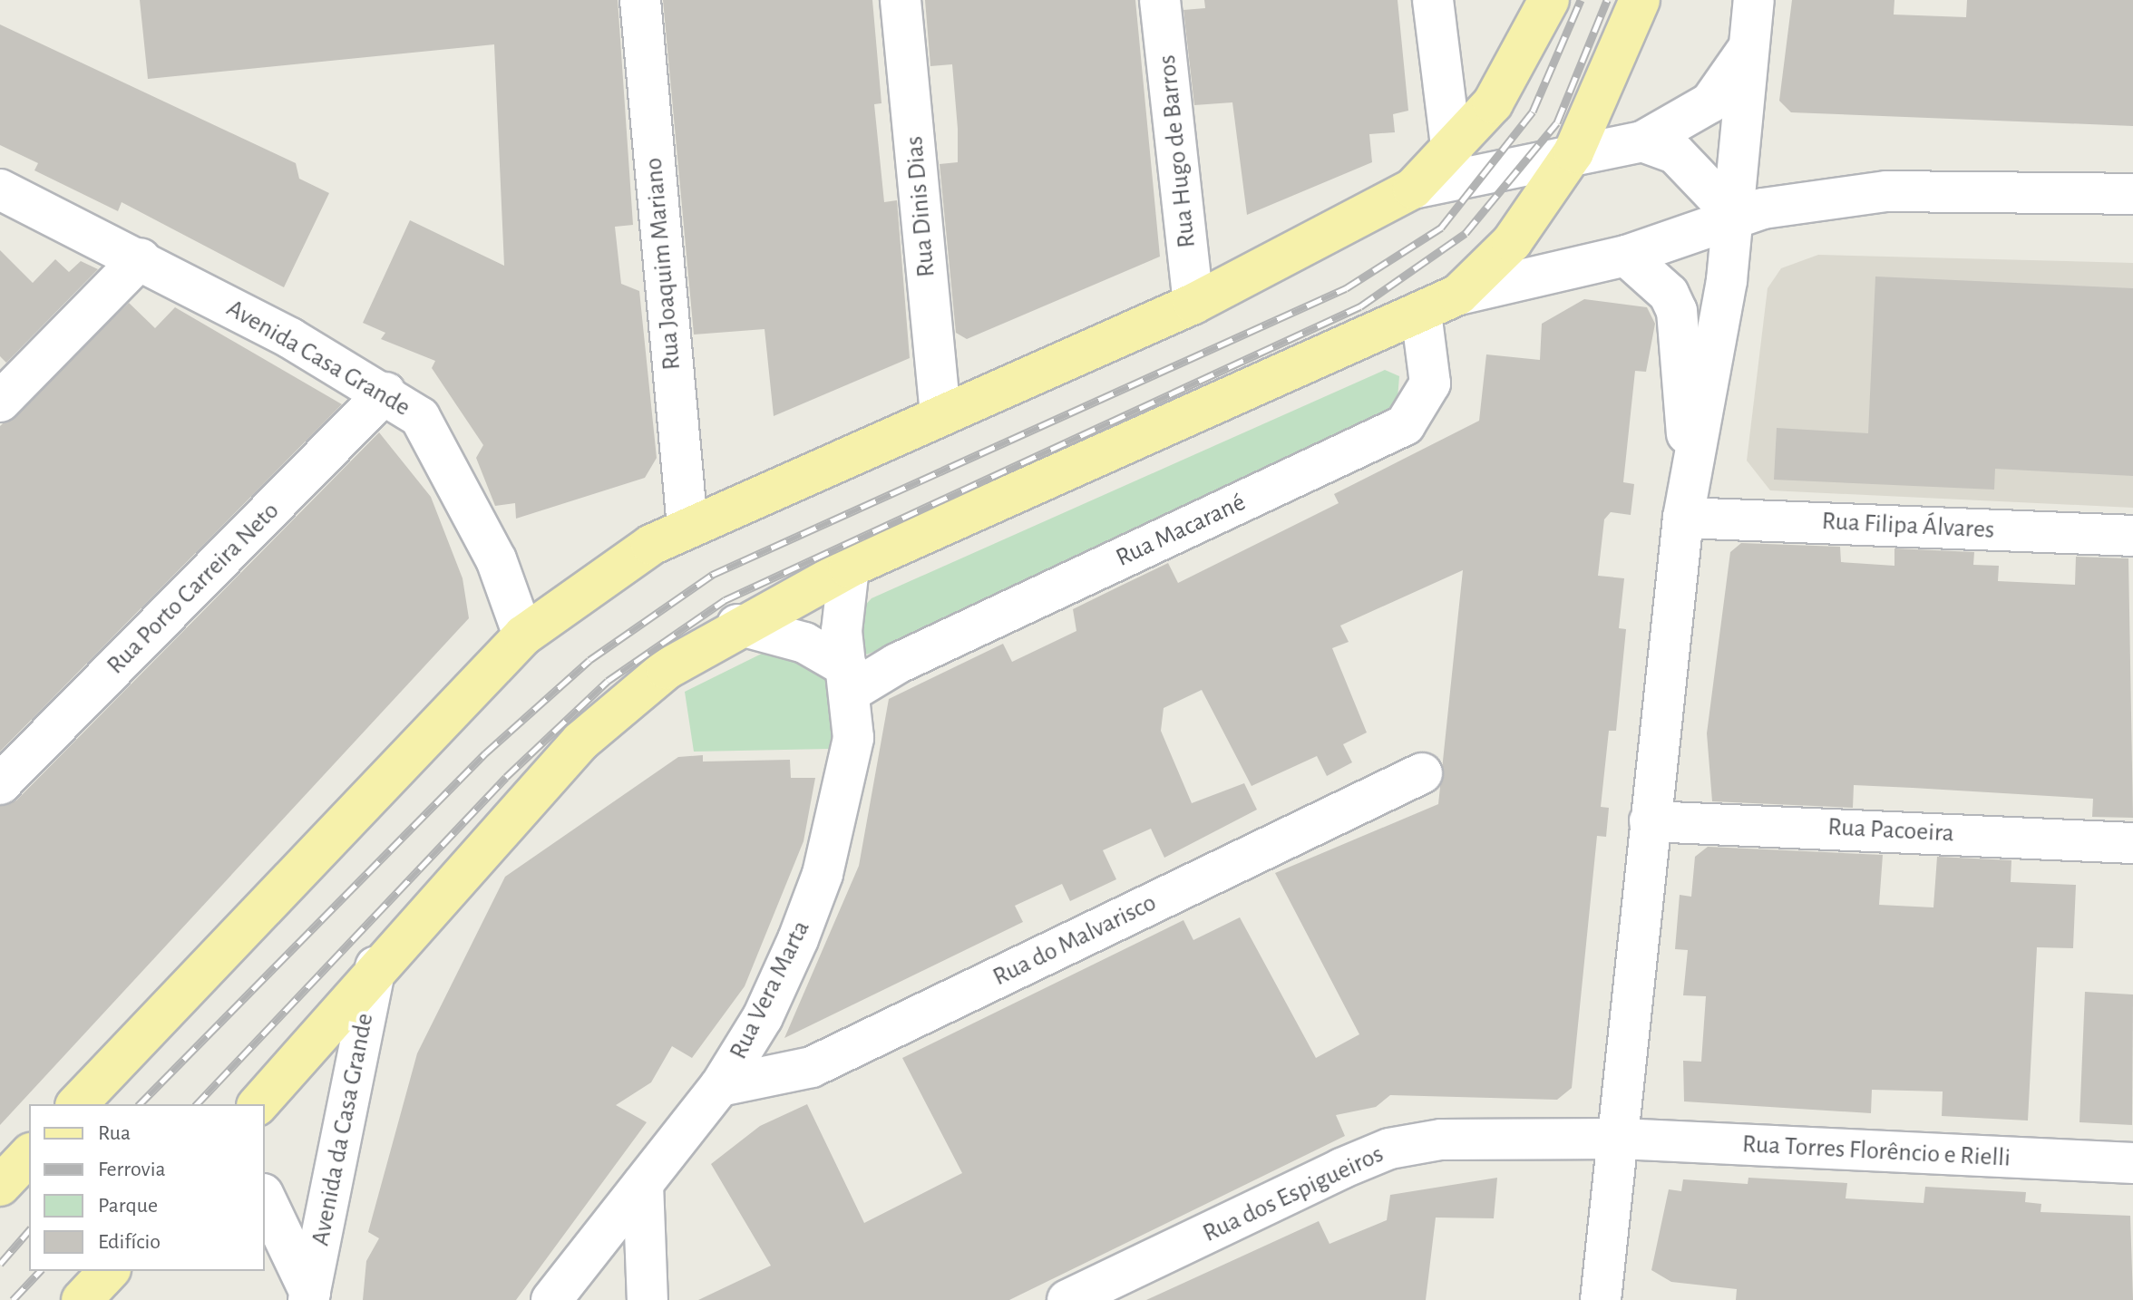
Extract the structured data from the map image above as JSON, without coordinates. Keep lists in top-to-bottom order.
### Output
{
  "streets": {
    "street": [
      "Rua Hugo de Barros",
      "Rua Dinis Dias",
      "Rua Joaquim Mariano",
      "Avenida Casa Grande",
      "Rua Filipa Álvares",
      "Rua Macarané",
      "Rua Porto Carreira Neto",
      "Rua Pacoeira",
      "Rua do Malvarisco",
      "Rua Vera Marta",
      "Avenida da Casa Grande",
      "Rua Torres Florêncio e Rielli",
      "Rua dos Espigueiros"
    ]
  },
  "crossings": [
    ["Avenida Casa Grande", "Rua Porto Carreira Neto"],
    ["Rua Macarané", "Rua Vera Marta"],
    ["Rua do Malvarisco", "Rua Vera Marta"],
    ["Rua Torres Florêncio e Rielli", "Rua dos Espigueiros"]
  ],
  "legend": [
    "Rua",
    "Ferrovia",
    "Parque",
    "Edifício"
  ]
}
